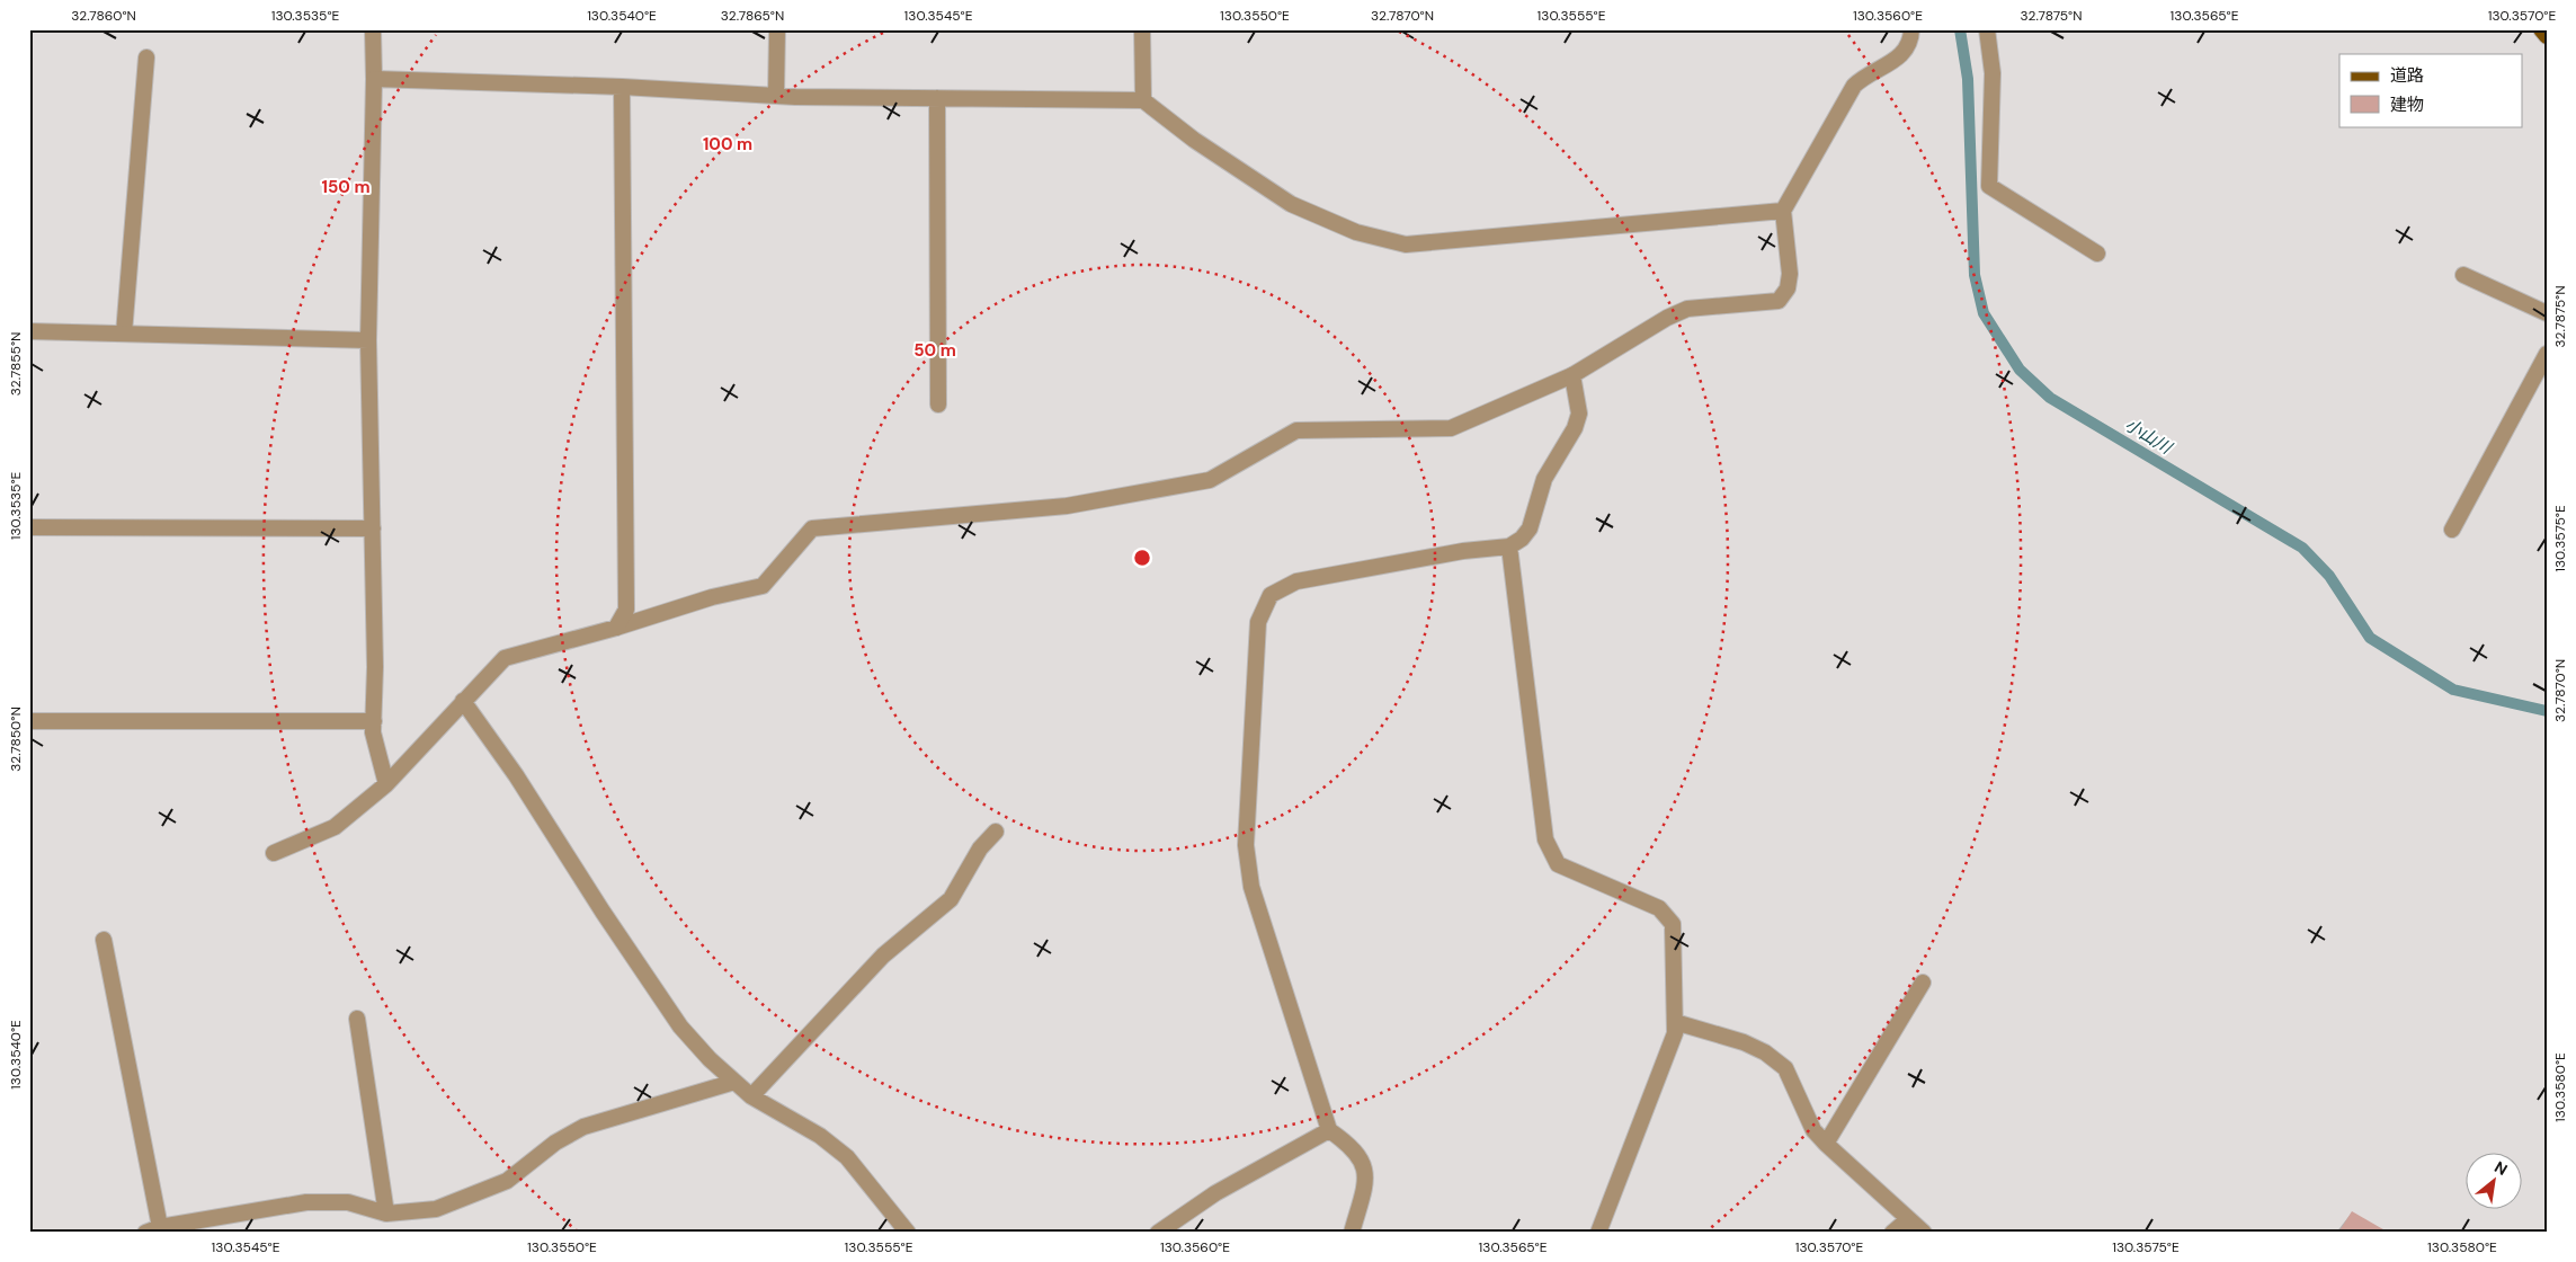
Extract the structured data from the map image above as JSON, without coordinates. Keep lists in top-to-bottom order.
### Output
{
  "water": ["小山川"],
  "legend": ["道路", "建物"],
  "north": "top right",
  "coordinates": [
    "32.7860°N",
    "130.3535°E",
    "130.3540°E",
    "32.7865°N",
    "130.3545°E",
    "130.3550°E",
    "32.7870°N",
    "130.3555°E",
    "130.3560°E",
    "32.7875°N",
    "130.3565°E",
    "130.3570°E",
    "32.7855°N",
    "130.3575°E",
    "32.7850°N",
    "130.3580°E"
  ],
  "rings": ["100 m", "150 m", "50 m"]
}
